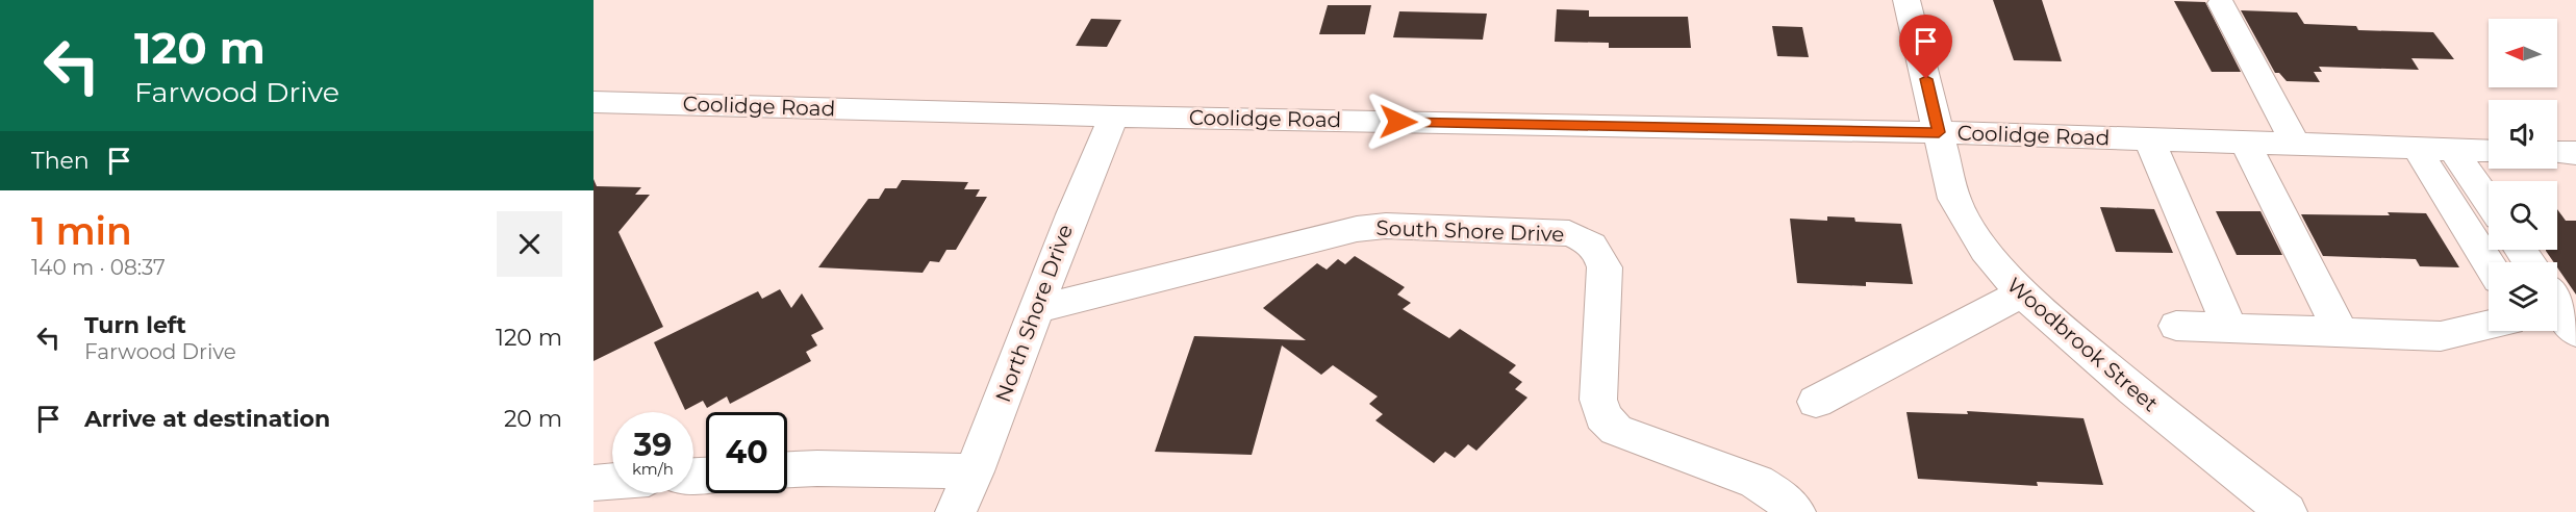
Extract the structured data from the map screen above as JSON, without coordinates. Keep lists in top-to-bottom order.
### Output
{
  "streets": {
    "street": [
      "Coolidge Road",
      "South Shore Drive",
      "North Shore Drive",
      "Woodbrook Street"
    ]
  },
  "crossings": [
    ["Coolidge Road", "North Shore Drive"],
    ["Coolidge Road", "Woodbrook Street"],
    ["South Shore Drive", "North Shore Drive"]
  ],
  "north": "left",
  "page": {
    "turn": ["120 m", "Farwood Drive"],
    "then": "Then",
    "heading": ["1 min", "140 m · 08:37"],
    "list": [
      {
        "name": "Turn left",
        "note": "Farwood Drive",
        "value": "120 m"
      },
      {
        "name": "Arrive at destination",
        "value": "20 m"
      }
    ],
    "speed": "39 km/h",
    "limit": "40"
  }
}
